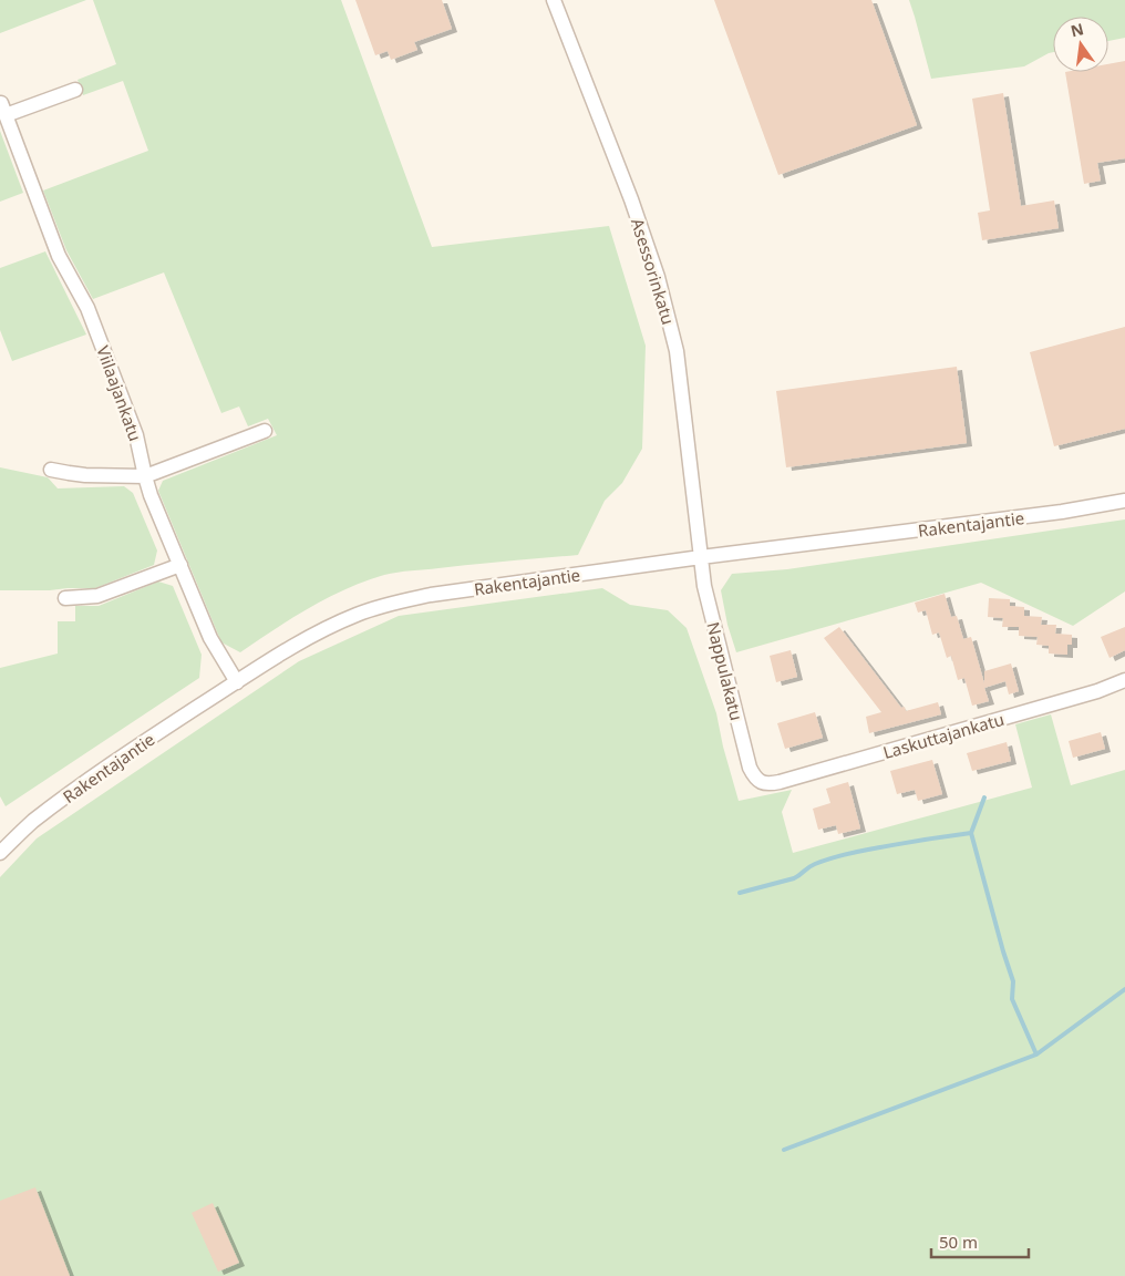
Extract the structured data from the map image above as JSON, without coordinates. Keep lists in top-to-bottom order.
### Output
{
  "streets": {
    "street": [
      "Asessorinkatu",
      "Viilaajankatu",
      "Rakentajantie",
      "Nappulakatu",
      "Laskuttajankatu"
    ]
  },
  "crossings": [
    ["Asessorinkatu", "Rakentajantie"],
    ["Asessorinkatu", "Nappulakatu"],
    ["Viilaajankatu", "Rakentajantie"],
    ["Rakentajantie", "Nappulakatu"],
    ["Nappulakatu", "Laskuttajankatu"]
  ],
  "scale_bar": "50 m",
  "north": "top"
}
